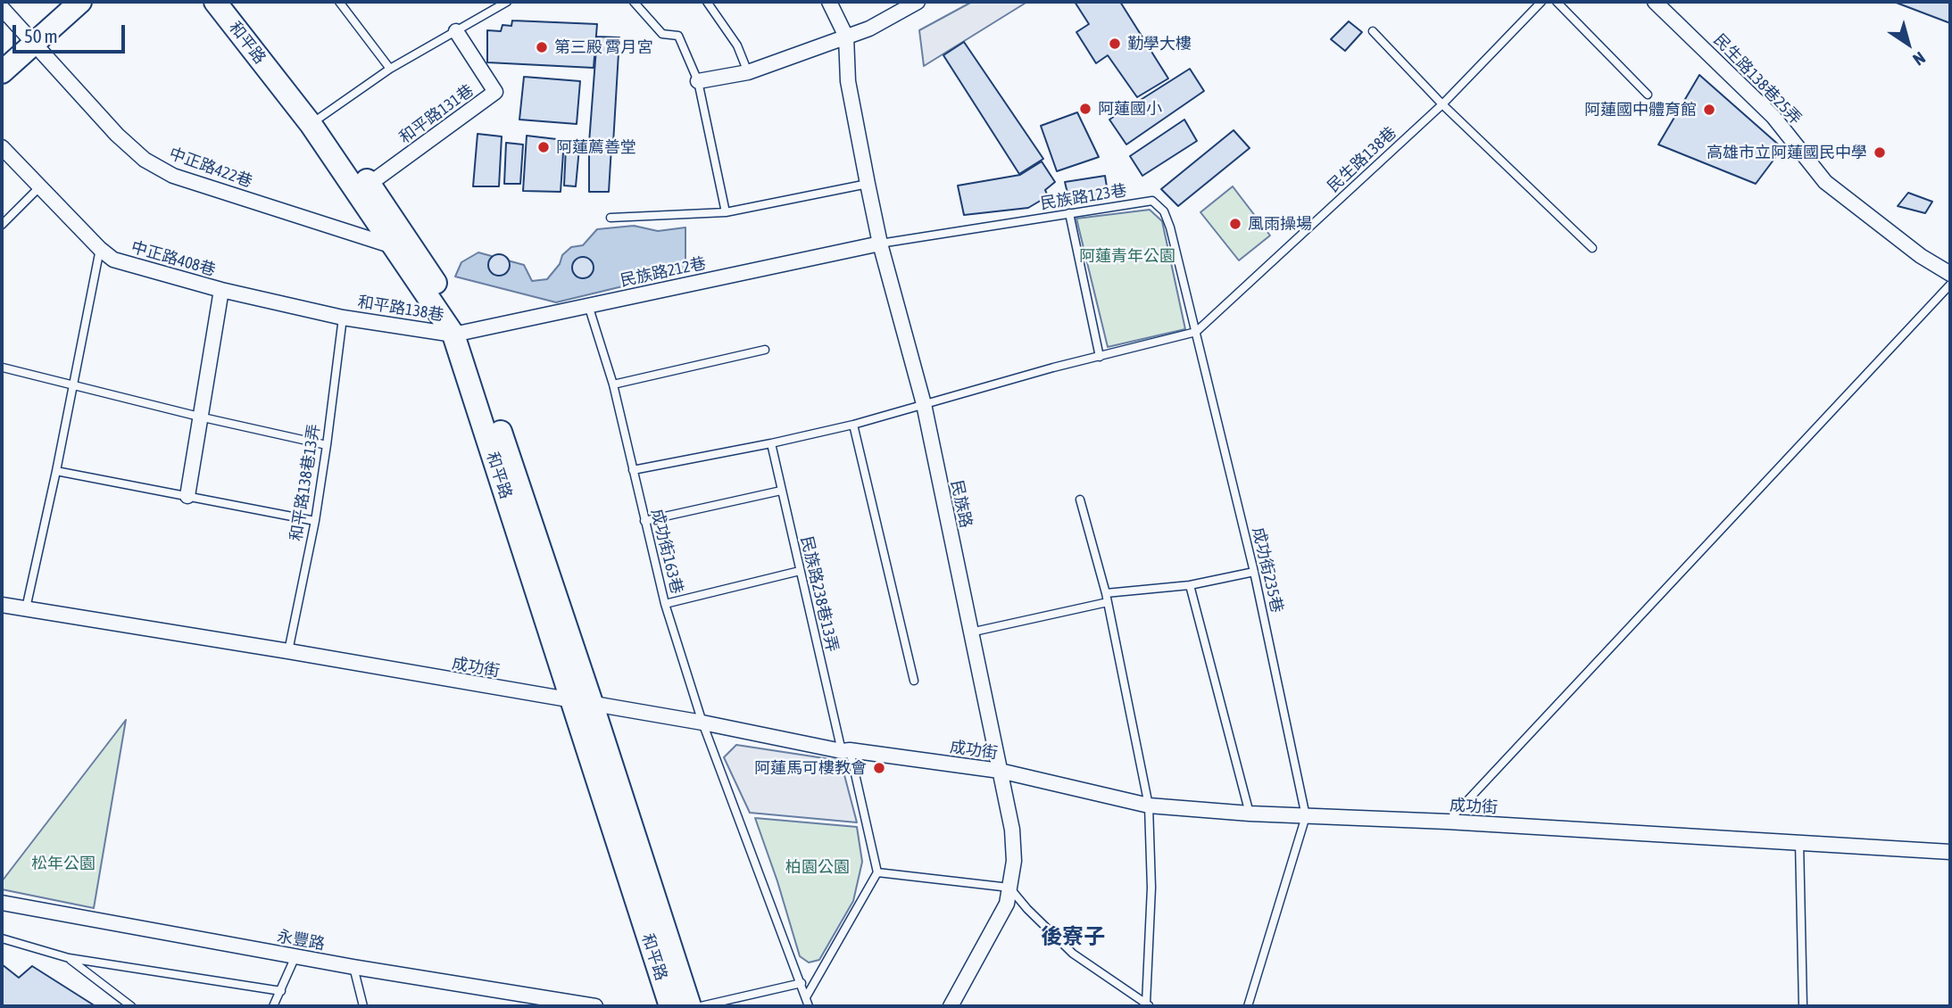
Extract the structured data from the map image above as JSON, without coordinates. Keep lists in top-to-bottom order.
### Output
{
  "streets": {
    "main road": ["和平路"],
    "street": [
      "民生路138巷25弄",
      "和平路131巷",
      "中正路422巷",
      "中正路408巷",
      "民族路212巷",
      "和平路138巷",
      "民族路",
      "成功街",
      "永豐路"
    ],
    "lane": [
      "民生路138巷",
      "民族路123巷",
      "和平路138巷13弄",
      "成功街163巷",
      "成功街235巷",
      "民族路238巷13弄"
    ]
  },
  "crossings": [
    ["和平路", "和平路131巷"],
    ["和平路", "中正路422巷"],
    ["和平路", "民族路212巷"],
    ["和平路", "和平路138巷"],
    ["和平路", "成功街"],
    ["民生路138巷", "民族路123巷"],
    ["民生路138巷", "成功街235巷"],
    ["民族路123巷", "民族路212巷"],
    ["民族路123巷", "民族路"],
    ["民族路123巷", "成功街235巷"],
    ["中正路408巷", "和平路138巷"],
    ["中正路408巷", "和平路138巷13弄"],
    ["民族路212巷", "和平路138巷"],
    ["民族路212巷", "民族路"],
    ["民族路212巷", "成功街163巷"],
    ["和平路138巷", "和平路138巷13弄"],
    ["和平路138巷13弄", "成功街"],
    ["民族路", "成功街"],
    ["成功街163巷", "成功街"],
    ["成功街235巷", "成功街"],
    ["民族路238巷13弄", "成功街"]
  ],
  "districts": ["後寮子"],
  "parks": ["阿蓮青年公園", "松年公園", "柏園公園"],
  "places": [
    "勤學大樓",
    "第三殿 霄月宮",
    "阿蓮國小",
    "阿蓮國中體育館",
    "阿蓮薦善堂",
    "高雄市立阿蓮國民中學",
    "風雨操場",
    "阿蓮馬可樓教會"
  ],
  "scale_bar": "50 m",
  "north": "bottom right"
}
